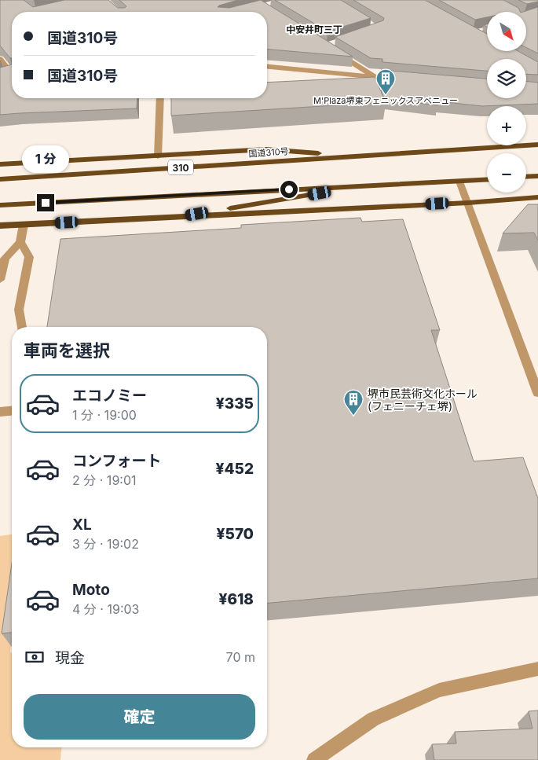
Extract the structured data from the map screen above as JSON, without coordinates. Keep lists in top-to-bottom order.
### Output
{
  "streets": {
    "highway": ["国道310号", "310"]
  },
  "districts": ["中安井町三丁"],
  "places": {
    "building": ["M'Plaza堺東フェニックスアベニュー", "堺市民芸術文化ホール (フェニーチェ堺)"]
  },
  "north": "bottom right",
  "page": {
    "map_buttons": ["+", "−"],
    "banner": ["国道310号", "国道310号"],
    "bubble": "1 分",
    "heading": "車両を選択",
    "list": [
      {
        "name": "エコノミー",
        "note": "1 分 · 19:00",
        "value": "¥335"
      },
      {
        "name": "コンフォート",
        "note": "2 分 · 19:01",
        "value": "¥452"
      },
      {
        "name": "XL",
        "note": "3 分 · 19:02",
        "value": "¥570"
      },
      {
        "name": "Moto",
        "note": "4 分 · 19:03",
        "value": "¥618"
      }
    ],
    "pay": ["現金", "70 m"],
    "buttons": "確定"
  }
}
